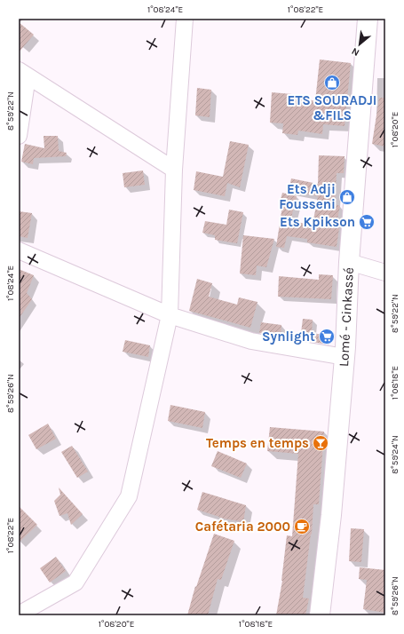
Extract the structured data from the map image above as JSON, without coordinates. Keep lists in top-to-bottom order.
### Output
{
  "streets": {
    "highway": ["Lomé - Cinkassé"]
  },
  "places": {
    "shop": ["ETS SOURADJI &FILS", "Ets Adji Fousseni"],
    "supermarket": ["Ets Kpikson", "Synlight"],
    "bar": ["Temps en temps"],
    "cafe": ["Cafétaria 2000"]
  },
  "north": "bottom left",
  "coordinates": [
    "1°08'24\"E",
    "1°08'22\"E",
    "8°59'22\"N",
    "1°08'20\"E",
    "1°08'18\"E",
    "8°59'26\"N",
    "8°59'24\"N"
  ]
}
